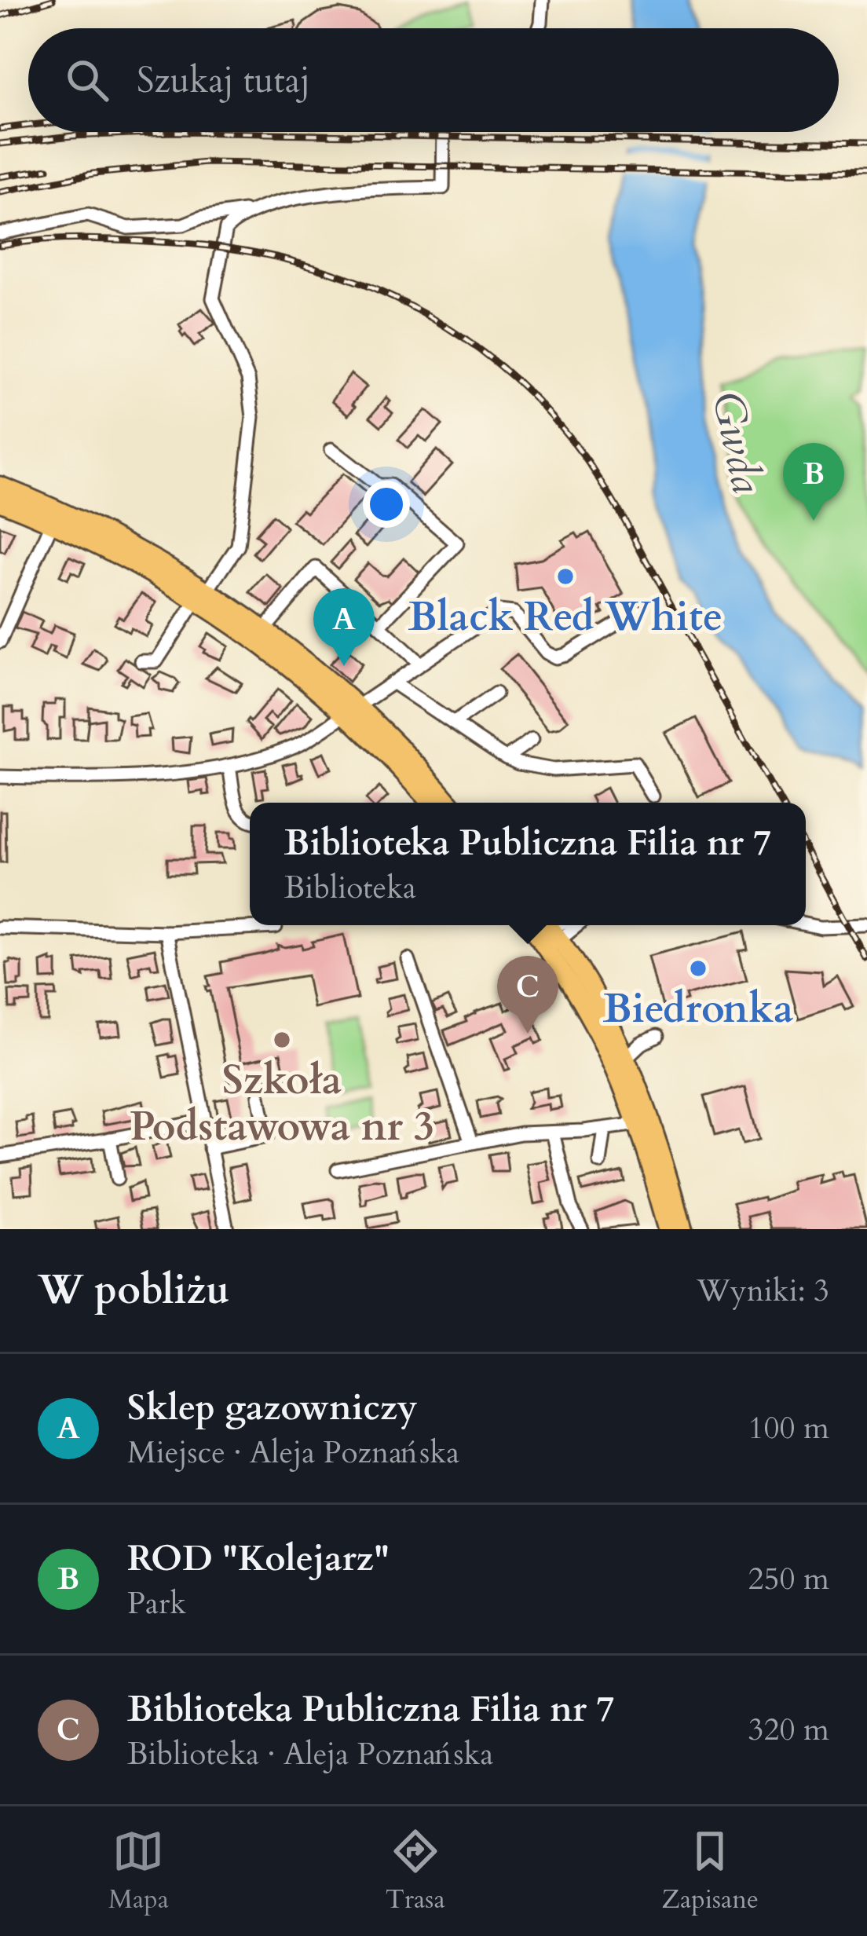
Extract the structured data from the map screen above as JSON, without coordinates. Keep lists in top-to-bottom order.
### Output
{
  "water": ["Gwda"],
  "places": ["Black Red White", "Biedronka", "Szkoła Podstawowa nr 3"],
  "page": {
    "search": "Szukaj tutaj",
    "pins": ["B", "A", "C"],
    "popup": ["Biblioteka Publiczna Filia nr 7", "Biblioteka"],
    "heading": ["W pobliżu", "Wyniki: 3"],
    "list": [
      {
        "mark": "A",
        "name": "Sklep gazowniczy",
        "note": "Miejsce · Aleja Poznańska",
        "value": "100 m"
      },
      {
        "mark": "B",
        "name": "ROD \"Kolejarz\"",
        "note": "Park",
        "value": "250 m"
      },
      {
        "mark": "C",
        "name": "Biblioteka Publiczna Filia nr 7",
        "note": "Biblioteka · Aleja Poznańska",
        "value": "320 m"
      }
    ],
    "nav": ["Mapa", "Trasa", "Zapisane"]
  }
}
